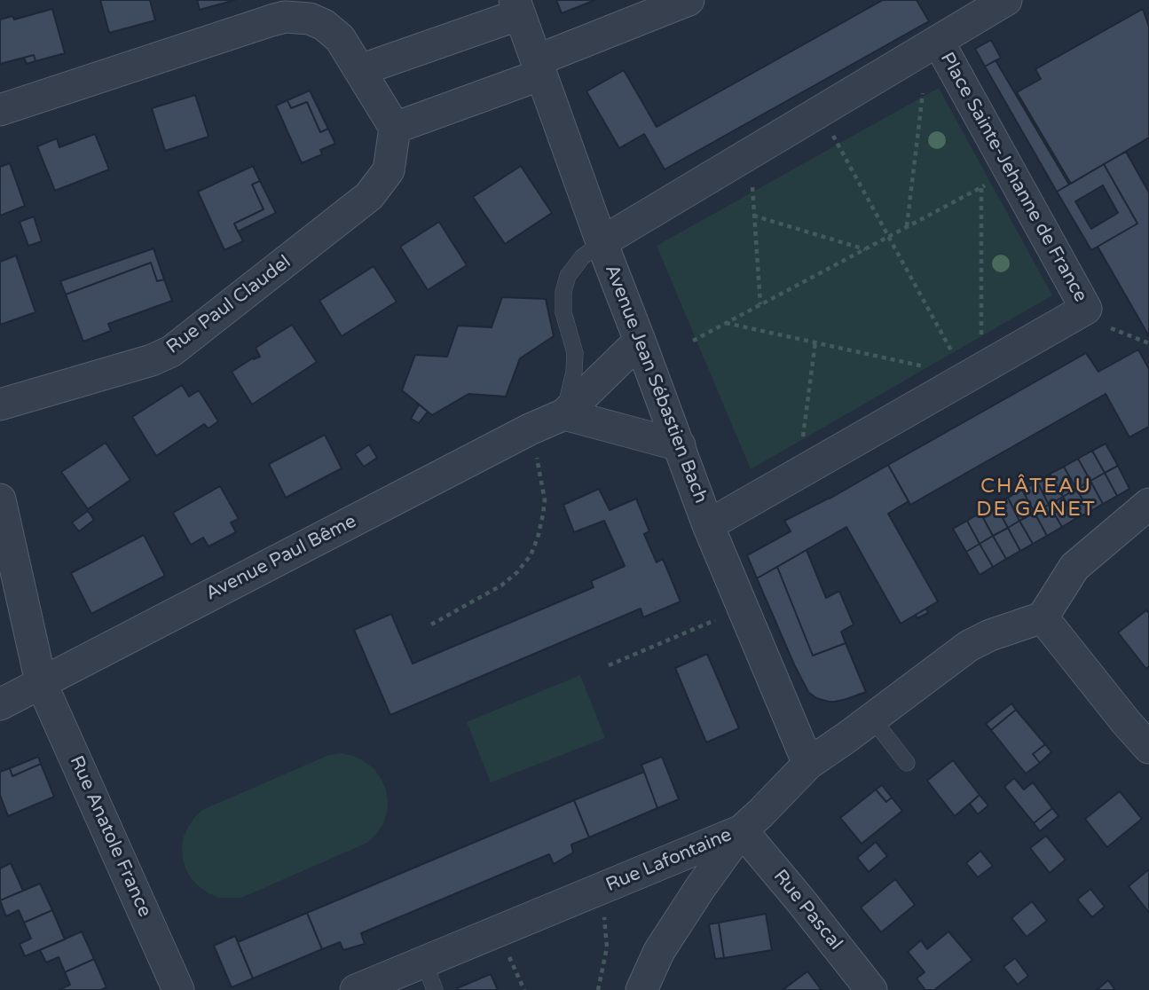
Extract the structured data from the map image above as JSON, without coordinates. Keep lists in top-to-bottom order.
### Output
{
  "streets": {
    "street": [
      "Place Sainte-Jehanne de France",
      "Rue Paul Claudel",
      "Avenue Jean Sébastien Bach",
      "Avenue Paul Bême",
      "Rue Anatole France",
      "Rue Lafontaine",
      "Rue Pascal"
    ]
  },
  "crossings": [
    ["Place Sainte-Jehanne de France", "Avenue Jean Sébastien Bach"],
    ["Avenue Jean Sébastien Bach", "Avenue Paul Bême"],
    ["Avenue Jean Sébastien Bach", "Rue Lafontaine"],
    ["Avenue Paul Bême", "Rue Anatole France"],
    ["Rue Lafontaine", "Rue Pascal"]
  ],
  "districts": ["CHÂTEAU DE GANET"]
}
